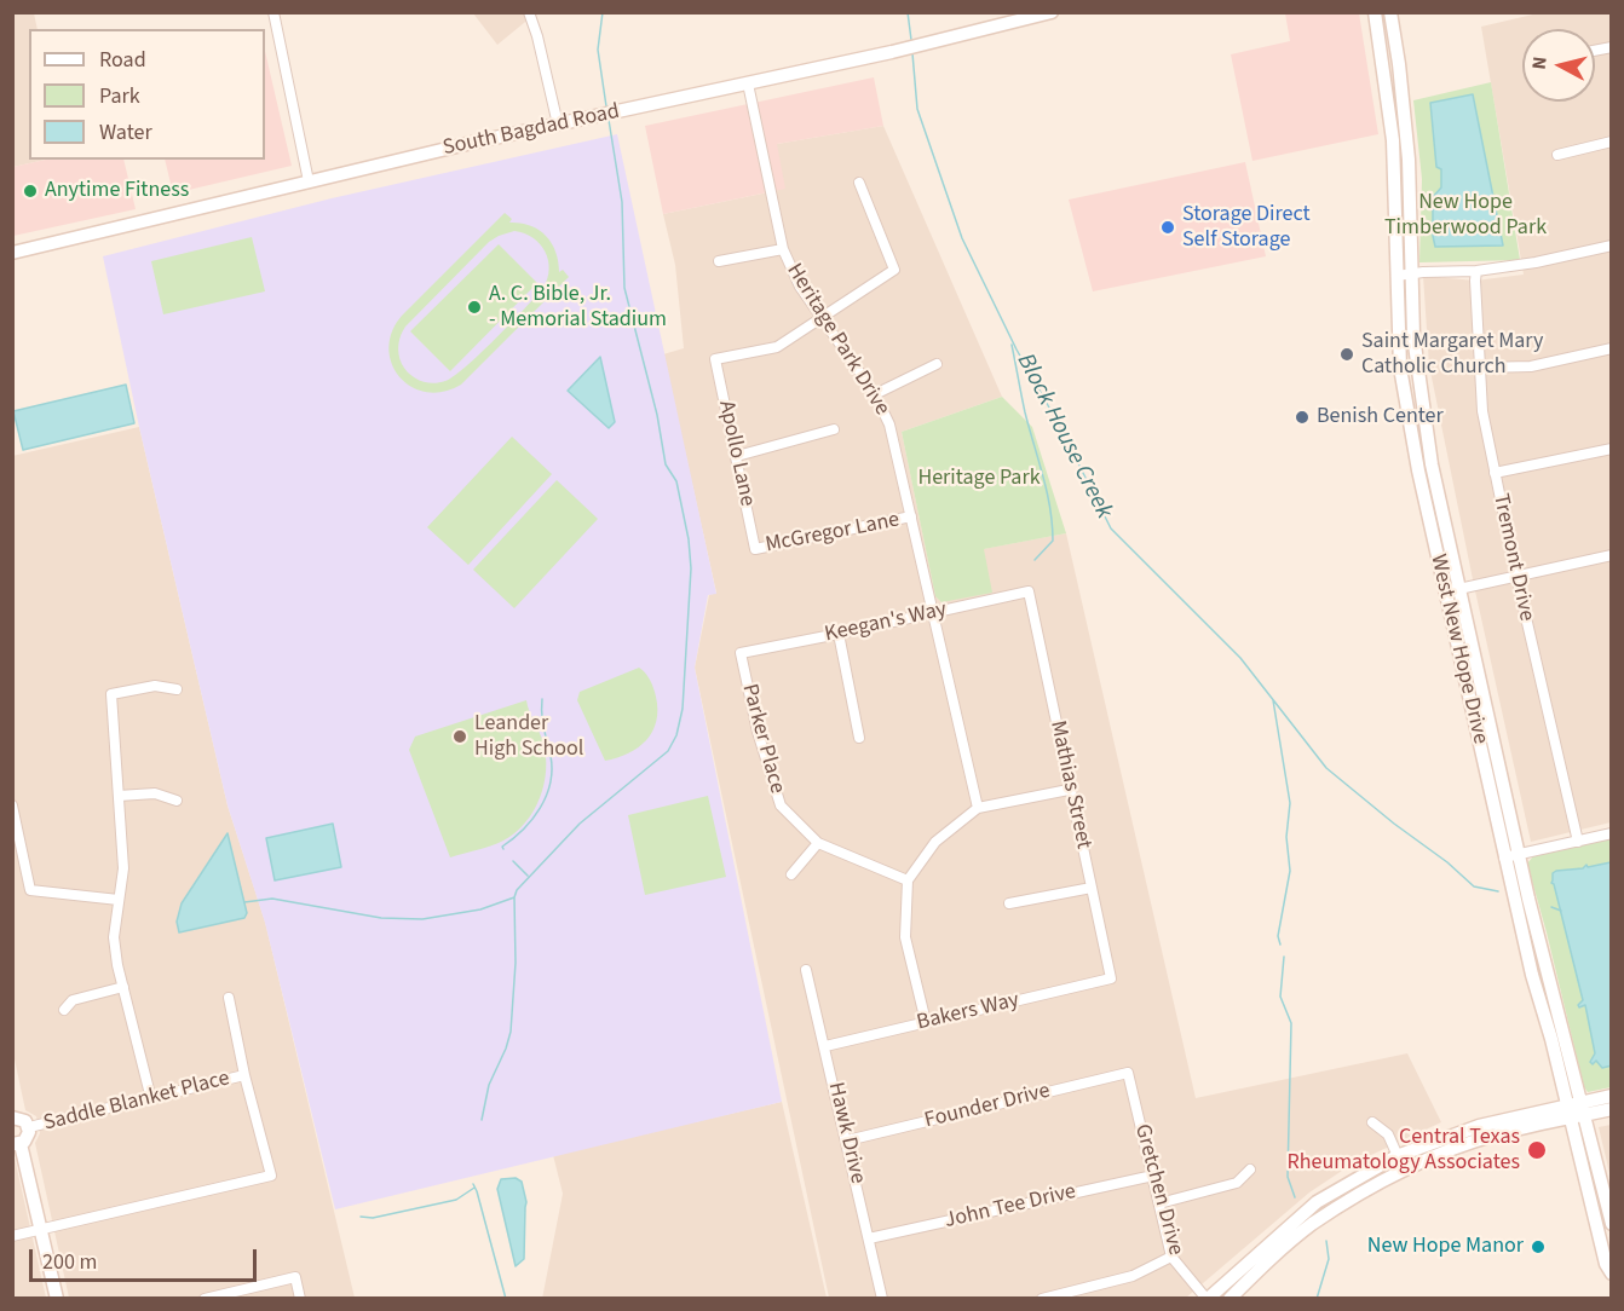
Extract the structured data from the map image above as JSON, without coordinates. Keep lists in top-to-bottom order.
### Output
{
  "streets": {
    "main road": ["South Bagdad Road", "West New Hope Drive"],
    "street": [
      "Heritage Park Drive",
      "Apollo Lane",
      "McGregor Lane",
      "Tremont Drive",
      "Keegan's Way",
      "Parker Place",
      "Mathias Street",
      "Bakers Way",
      "Saddle Blanket Place",
      "Founder Drive",
      "Hawk Drive",
      "Gretchen Drive",
      "John Tee Drive"
    ]
  },
  "crossings": [
    ["South Bagdad Road", "Heritage Park Drive"],
    ["Heritage Park Drive", "Apollo Lane"],
    ["Heritage Park Drive", "McGregor Lane"],
    ["Heritage Park Drive", "Keegan's Way"],
    ["Apollo Lane", "McGregor Lane"],
    ["Keegan's Way", "Parker Place"],
    ["Keegan's Way", "Mathias Street"],
    ["Mathias Street", "Bakers Way"],
    ["Bakers Way", "Hawk Drive"],
    ["Founder Drive", "Hawk Drive"],
    ["Founder Drive", "Gretchen Drive"],
    ["Hawk Drive", "John Tee Drive"],
    ["Gretchen Drive", "John Tee Drive"]
  ],
  "water": ["Block House Creek"],
  "parks": ["New Hope Timberwood Park", "Heritage Park"],
  "places": [
    "Anytime Fitness",
    "Storage Direct Self Storage",
    "A. C. Bible, Jr. - Memorial Stadium",
    "Saint Margaret Mary Catholic Church",
    "Benish Center",
    "Leander High School",
    "Central Texas Rheumatology Associates",
    "New Hope Manor"
  ],
  "legend": ["Road", "Park", "Water"],
  "scale_bar": "200 m",
  "north": "left"
}
